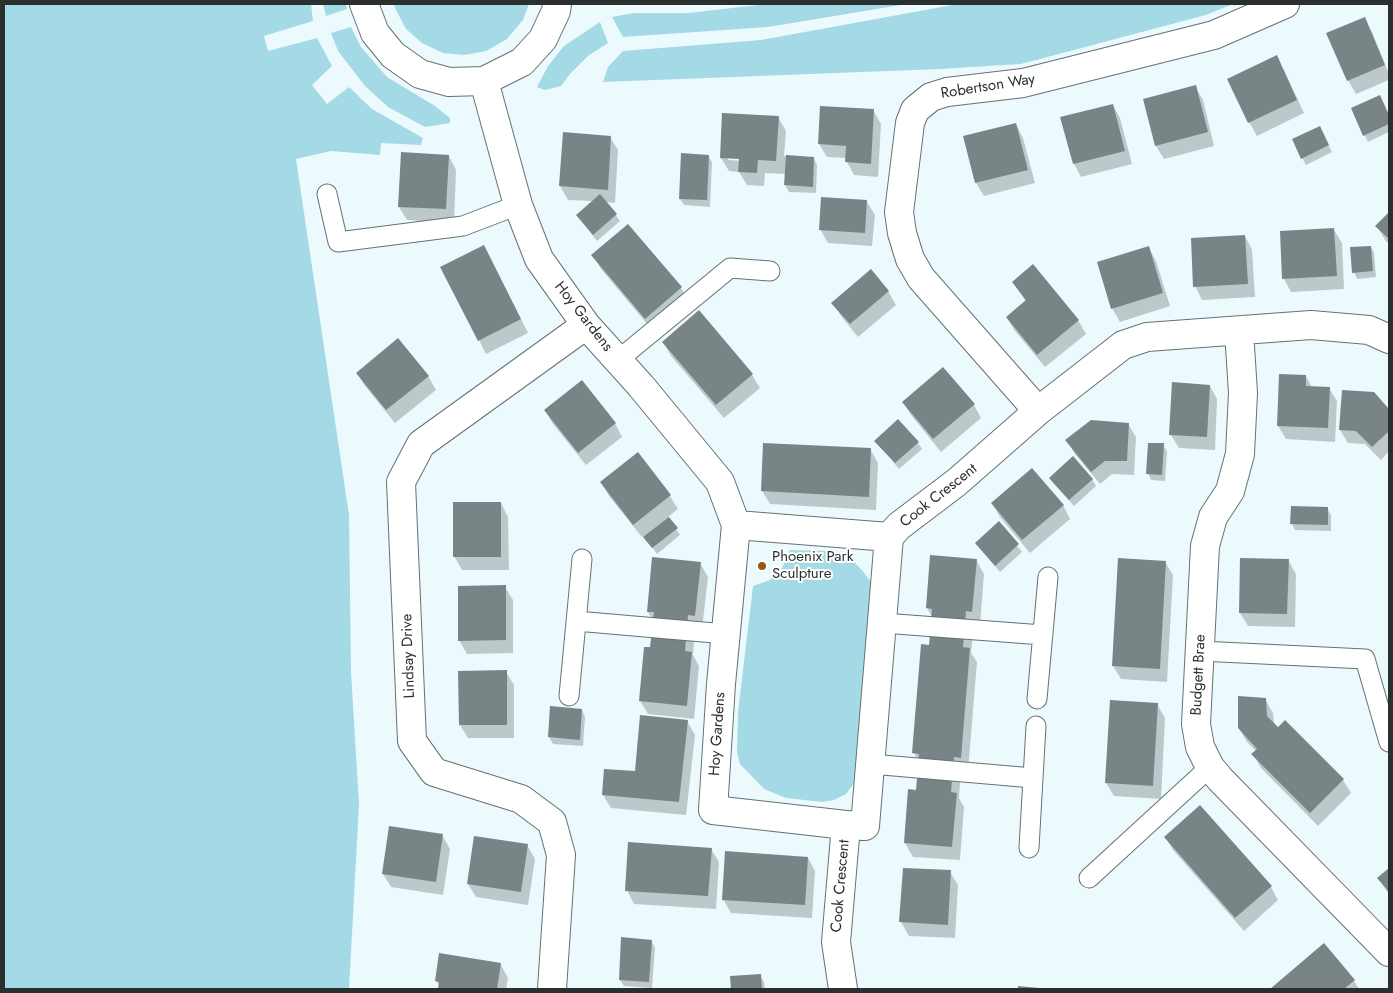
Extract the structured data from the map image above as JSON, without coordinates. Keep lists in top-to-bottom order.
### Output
{
  "streets": {
    "street": [
      "Robertson Way",
      "Hoy Gardens",
      "Cook Crescent",
      "Lindsay Drive",
      "Budgett Brae"
    ]
  },
  "crossings": [
    ["Robertson Way", "Cook Crescent"],
    ["Hoy Gardens", "Cook Crescent"],
    ["Hoy Gardens", "Lindsay Drive"],
    ["Cook Crescent", "Budgett Brae"]
  ],
  "places": ["Phoenix Park Sculpture"]
}
